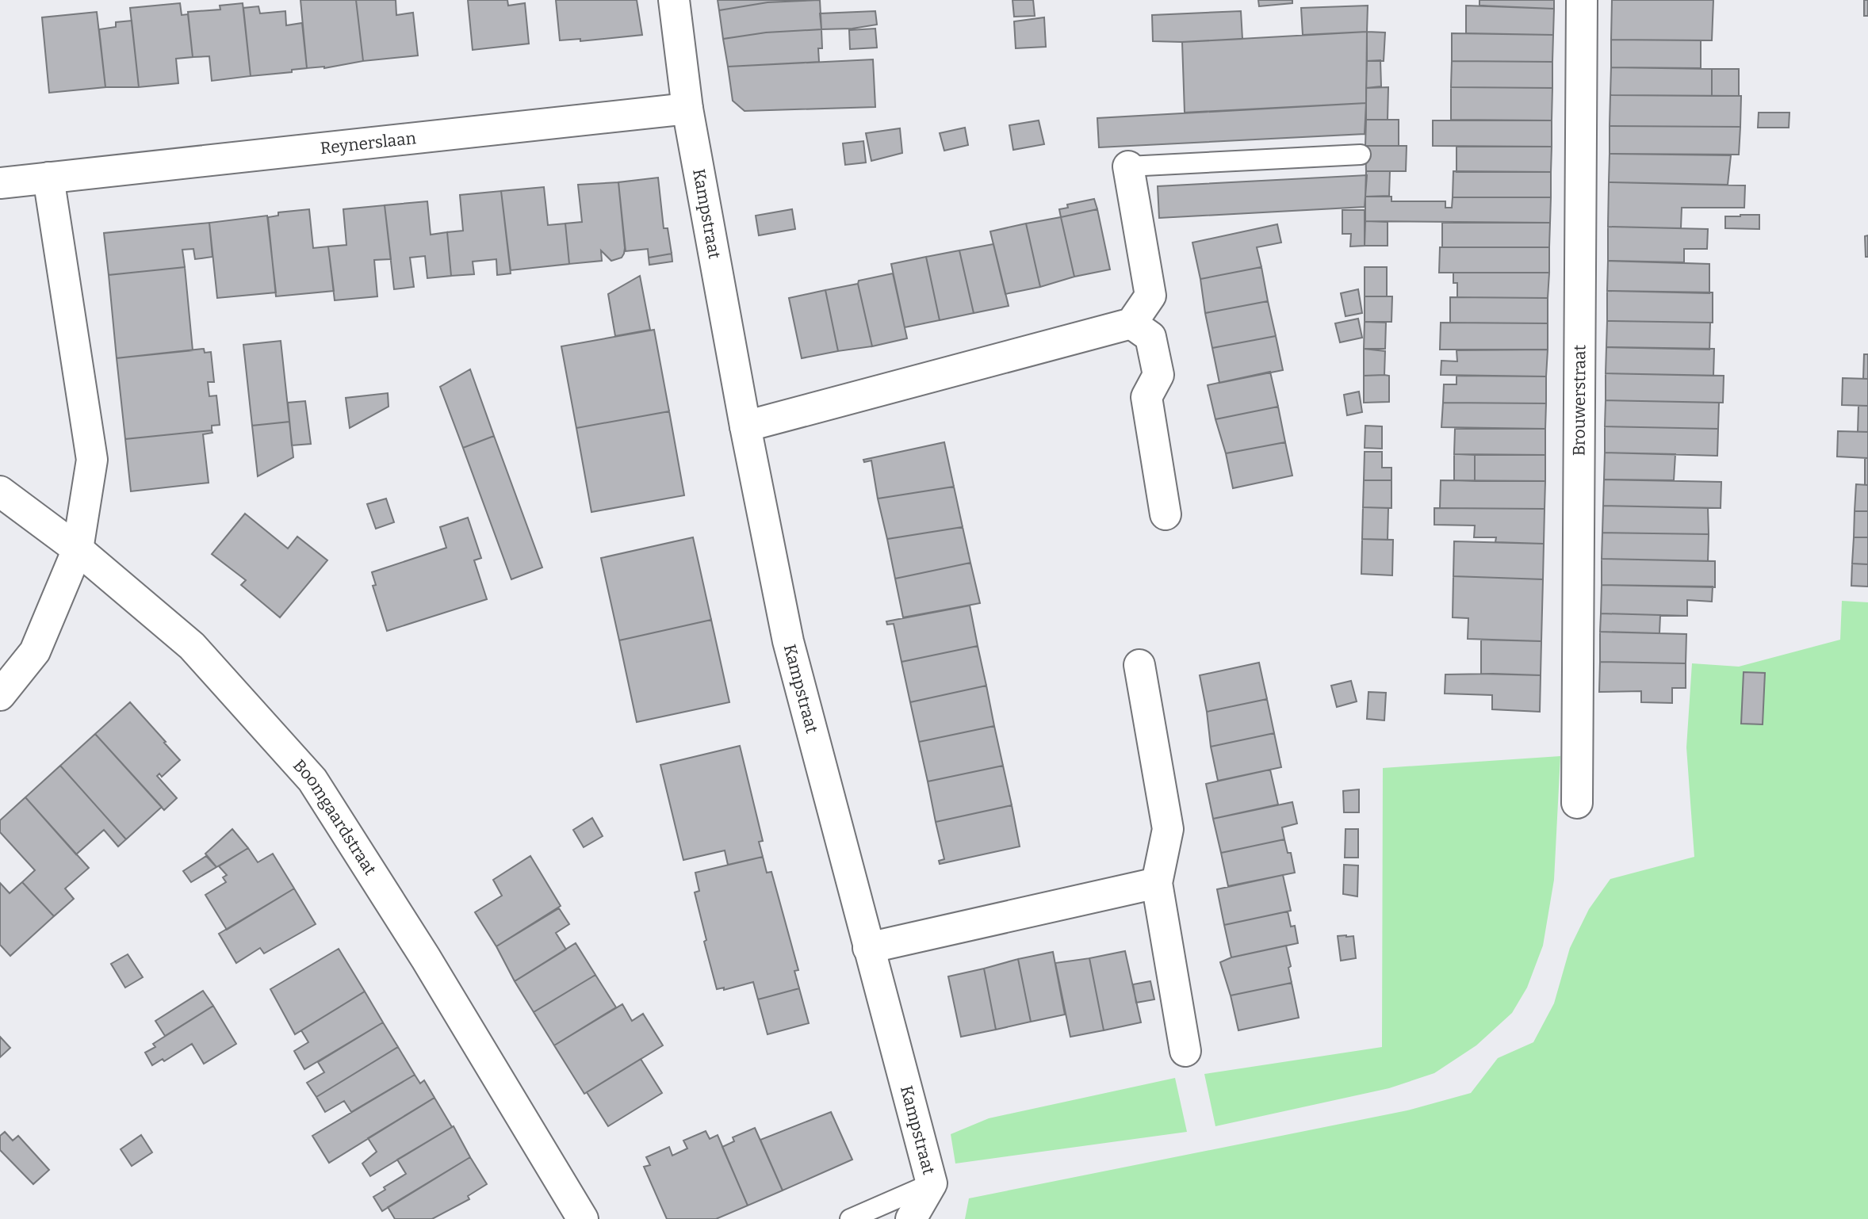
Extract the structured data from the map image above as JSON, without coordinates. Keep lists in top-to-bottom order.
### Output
{
  "streets": {
    "street": [
      "Reynerslaan",
      "Kampstraat",
      "Brouwerstraat",
      "Boomgaardstraat"
    ]
  },
  "crossings": [
    ["Reynerslaan", "Kampstraat"]
  ]
}
